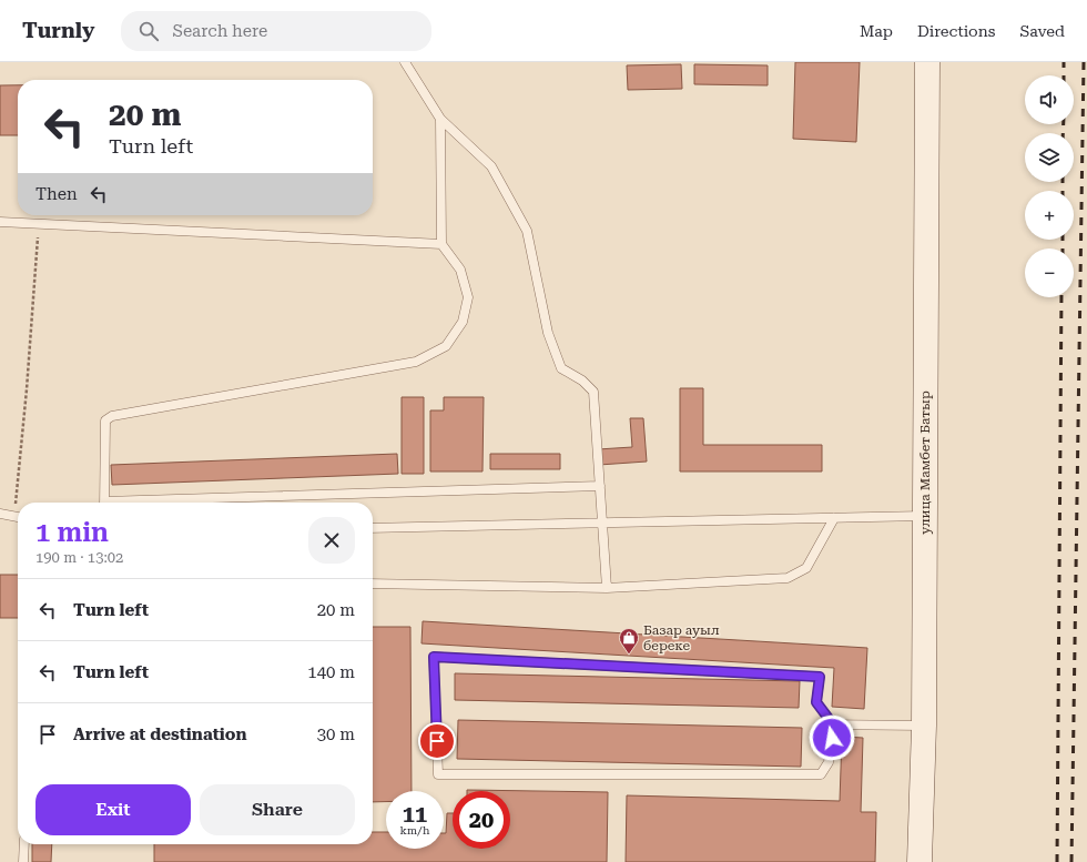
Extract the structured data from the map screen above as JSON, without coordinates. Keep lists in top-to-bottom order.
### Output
{
  "streets": {
    "main road": ["улица Мамбет Батыр"]
  },
  "places": {
    "shop": ["Базар ауыл береке"]
  },
  "page": {
    "header": "Turnly",
    "search": "Search here",
    "nav": ["Map", "Directions", "Saved"],
    "map_buttons": ["+", "−"],
    "turn": ["20 m", "Turn left"],
    "then": "Then",
    "heading": ["1 min", "190 m · 13:02"],
    "list": [
      {
        "name": "Turn left",
        "value": "20 m"
      },
      {
        "name": "Turn left",
        "value": "140 m"
      },
      {
        "name": "Arrive at destination",
        "value": "30 m"
      }
    ],
    "buttons": ["Exit", "Share"],
    "speed": "11 km/h",
    "limit": "20"
  }
}
